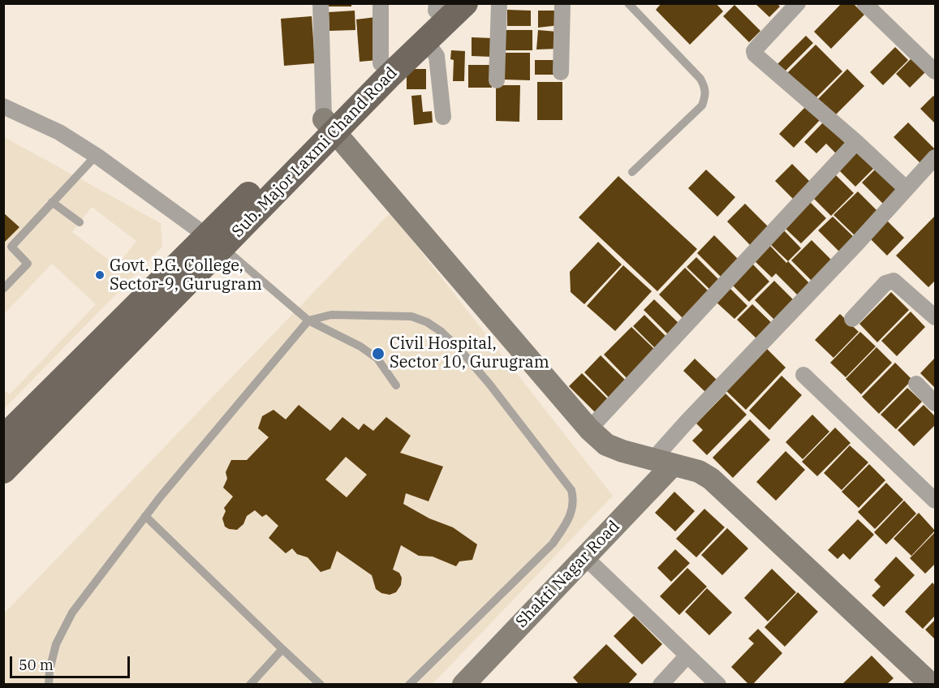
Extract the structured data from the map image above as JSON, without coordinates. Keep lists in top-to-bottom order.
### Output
{
  "streets": {
    "main road": ["Sub. Major Laxmi Chand Road"],
    "street": ["Shakti Nagar Road"]
  },
  "places": ["Govt. P.G. College, Sector-9, Gurugram", "Civil Hospital, Sector 10, Gurugram"],
  "scale_bar": "50 m"
}
